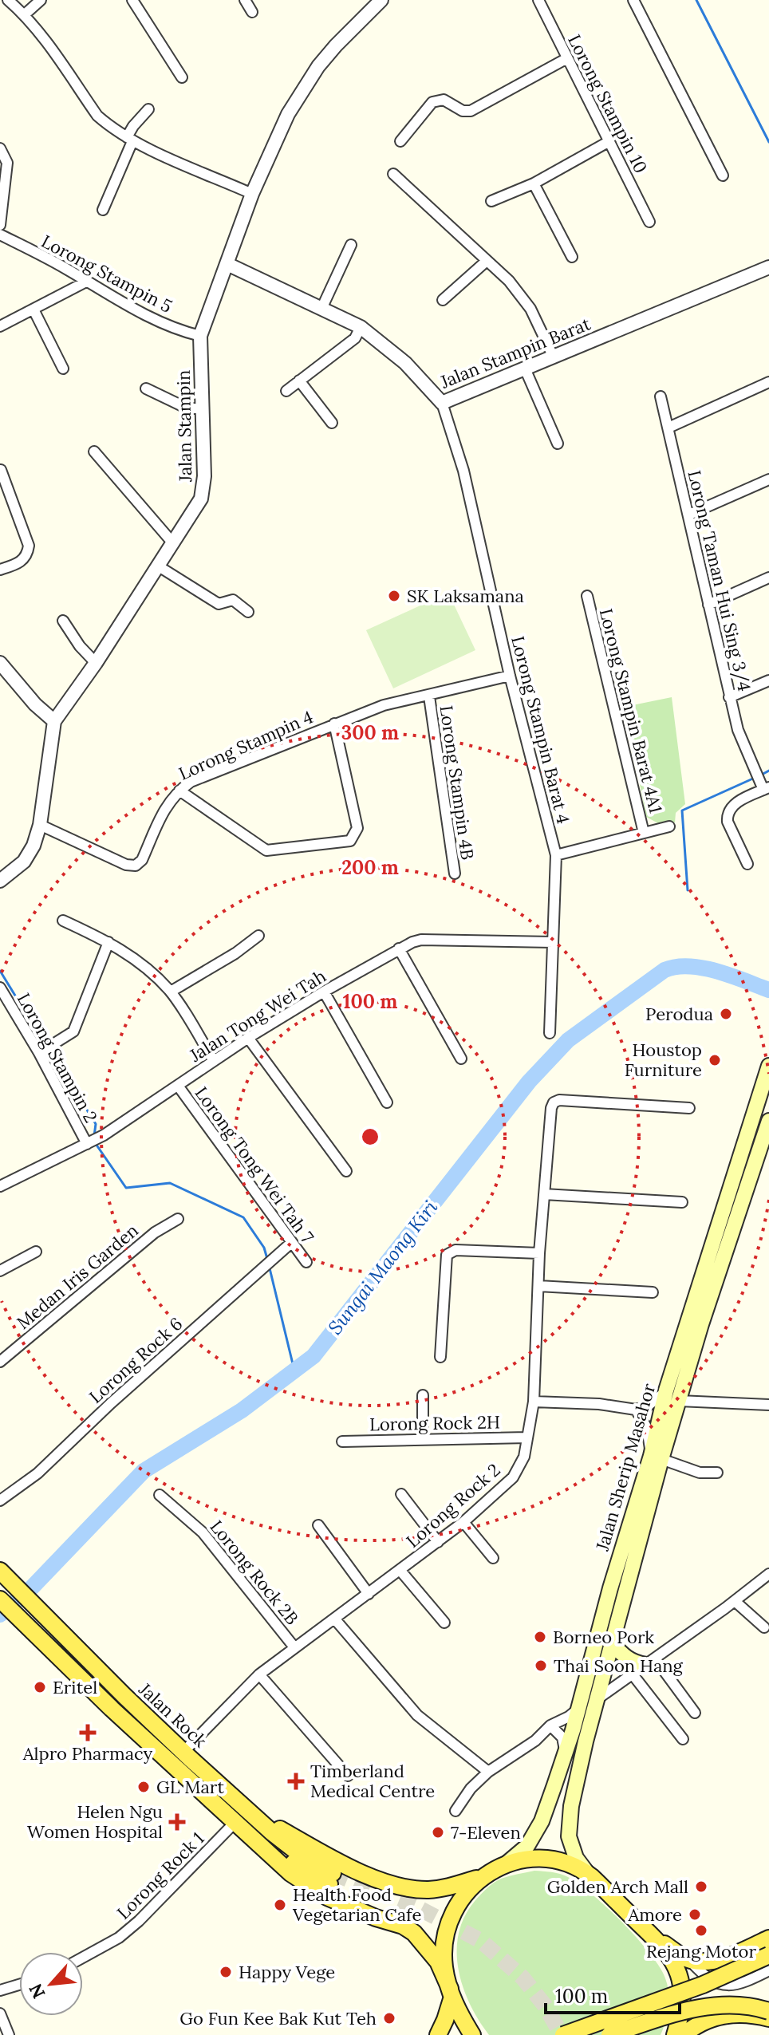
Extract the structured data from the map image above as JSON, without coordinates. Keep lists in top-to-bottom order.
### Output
{
  "streets": {
    "main road": ["Jalan Sherip Masahor", "Jalan Rock"],
    "street": [
      "Lorong Stampin 10",
      "Lorong Stampin 5",
      "Jalan Stampin Barat",
      "Jalan Stampin",
      "Lorong Taman Hui Sing 3/4",
      "Lorong Stampin Barat 4A1",
      "Lorong Stampin Barat 4",
      "Lorong Stampin 4",
      "Lorong Stampin 4B",
      "Jalan Tong Wei Tah",
      "Lorong Stampin 2",
      "Lorong Tong Wei Tah 7",
      "Medan Iris Garden",
      "Lorong Rock 6",
      "Lorong Rock 2H",
      "Lorong Rock 2",
      "Lorong Rock 2B",
      "Lorong Rock 1"
    ]
  },
  "crossings": [
    ["Lorong Stampin 5", "Jalan Stampin"],
    ["Jalan Stampin Barat", "Jalan Stampin"],
    ["Jalan Stampin Barat", "Lorong Stampin Barat 4"],
    ["Jalan Stampin", "Lorong Stampin 4"],
    ["Lorong Stampin Barat 4", "Lorong Stampin 4"],
    ["Lorong Stampin Barat 4", "Jalan Tong Wei Tah"],
    ["Lorong Stampin 4", "Lorong Stampin 4B"],
    ["Jalan Tong Wei Tah", "Lorong Stampin 2"],
    ["Jalan Tong Wei Tah", "Lorong Tong Wei Tah 7"],
    ["Lorong Tong Wei Tah 7", "Lorong Rock 6"],
    ["Lorong Rock 2H", "Lorong Rock 2"],
    ["Lorong Rock 2", "Lorong Rock 2B"],
    ["Lorong Rock 2", "Jalan Rock"],
    ["Jalan Rock", "Lorong Rock 1"]
  ],
  "water": ["Sungai Maong Kiri"],
  "places": {
    "other": [
      "SK Laksamana",
      "Perodua",
      "Houstop Furniture",
      "Borneo Pork",
      "Thai Soon Hang",
      "Eritel",
      "GL Mart",
      "7-Eleven",
      "Golden Arch Mall",
      "Health Food Vegetarian Cafe",
      "Amore",
      "Rejang Motor",
      "Happy Vege",
      "Go Fun Kee Bak Kut Teh"
    ],
    "health": ["Alpro Pharmacy", "Timberland Medical Centre", "Helen Ngu Women Hospital"]
  },
  "scale_bar": "100 m",
  "north": "bottom left",
  "rings": ["300 m", "200 m", "100 m"]
}
